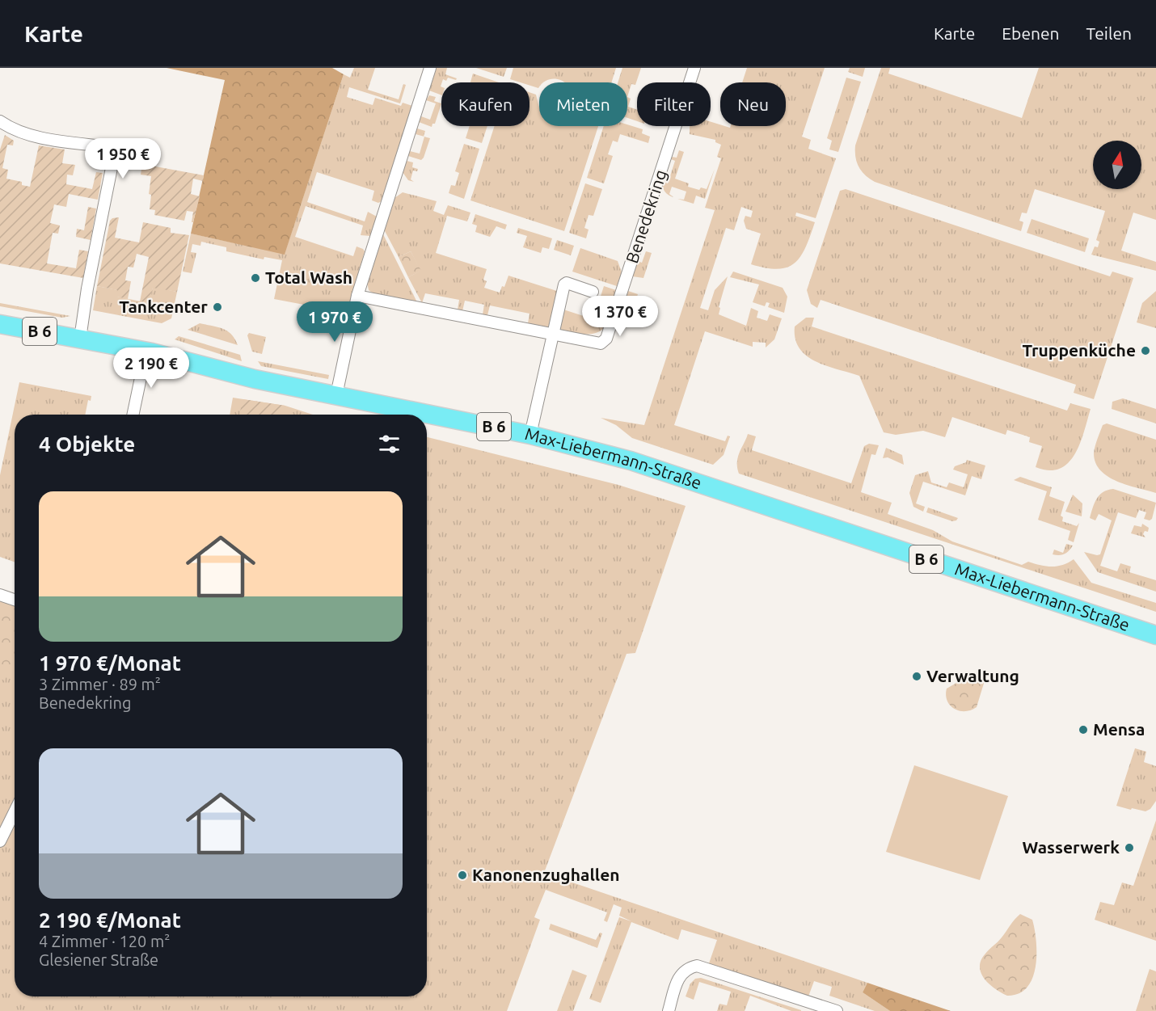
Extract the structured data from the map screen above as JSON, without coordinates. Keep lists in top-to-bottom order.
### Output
{
  "streets": {
    "main road": ["B 6", "Max-Liebermann-Straße"],
    "street": ["Benedekring"]
  },
  "places": [
    "Total Wash",
    "Tankcenter",
    "Truppenküche",
    "Verwaltung",
    "Mensa",
    "Wasserwerk",
    "Kanonenzughallen"
  ],
  "north": "top",
  "page": {
    "header": "Karte",
    "nav": ["Karte", "Ebenen", "Teilen"],
    "chip": [
      "Kaufen",
      "Mieten",
      "Filter",
      "Neu"
    ],
    "price": [
      "1 950 €",
      "1 370 €",
      "1 970 €",
      "2 190 €"
    ],
    "heading": "4 Objekte",
    "list": [
      {
        "name": "1 970 €/Monat",
        "note": "3 Zimmer · 89 m² · Benedekring"
      },
      {
        "name": "2 190 €/Monat",
        "note": "4 Zimmer · 120 m² · Glesiener Straße"
      }
    ]
  }
}
